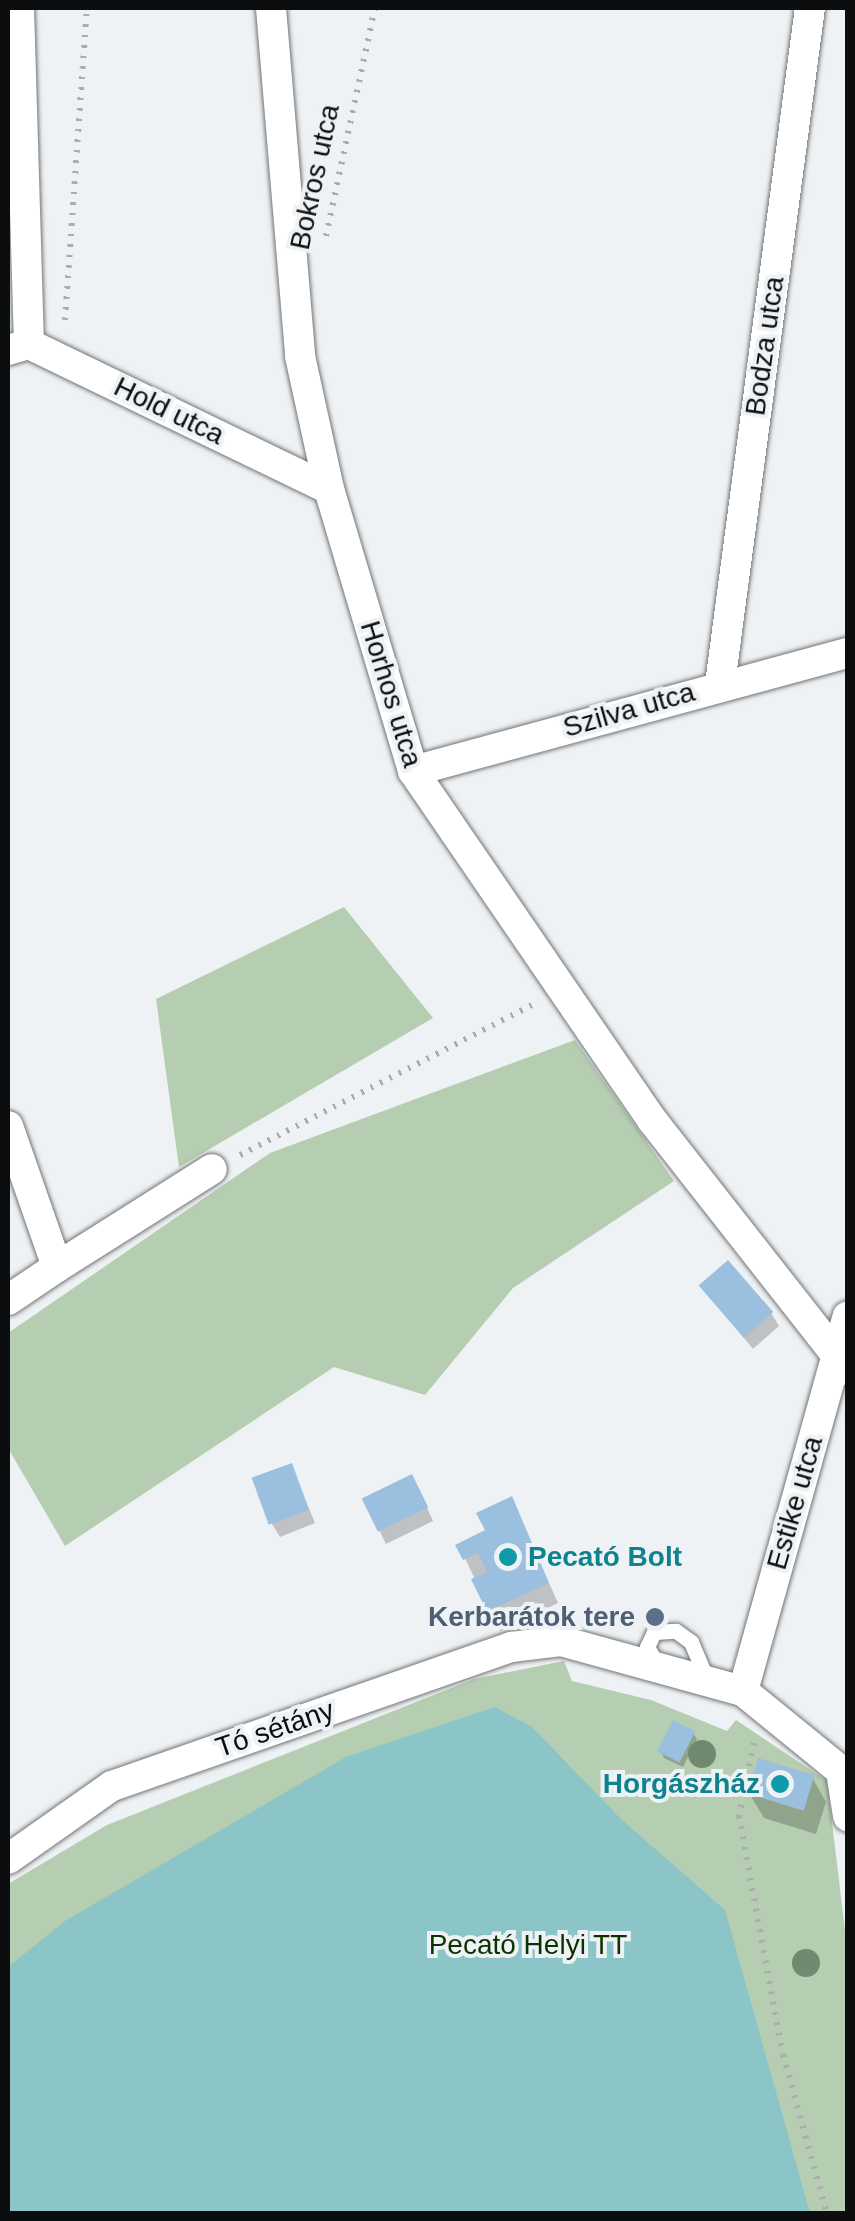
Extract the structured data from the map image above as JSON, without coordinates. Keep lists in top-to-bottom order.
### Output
{
  "streets": {
    "street": [
      "Bodza utca",
      "Hold utca",
      "Horhos utca",
      "Szilva utca",
      "Estike utca",
      "Tó sétány"
    ],
    "path": ["Bokros utca"]
  },
  "crossings": [
    ["Bodza utca", "Szilva utca"],
    ["Hold utca", "Horhos utca"],
    ["Horhos utca", "Szilva utca"],
    ["Horhos utca", "Estike utca"],
    ["Estike utca", "Tó sétány"]
  ],
  "parks": ["Pecató Helyi TT"],
  "places": ["Pecató Bolt", "Kerbarátok tere", "Horgászház"]
}
